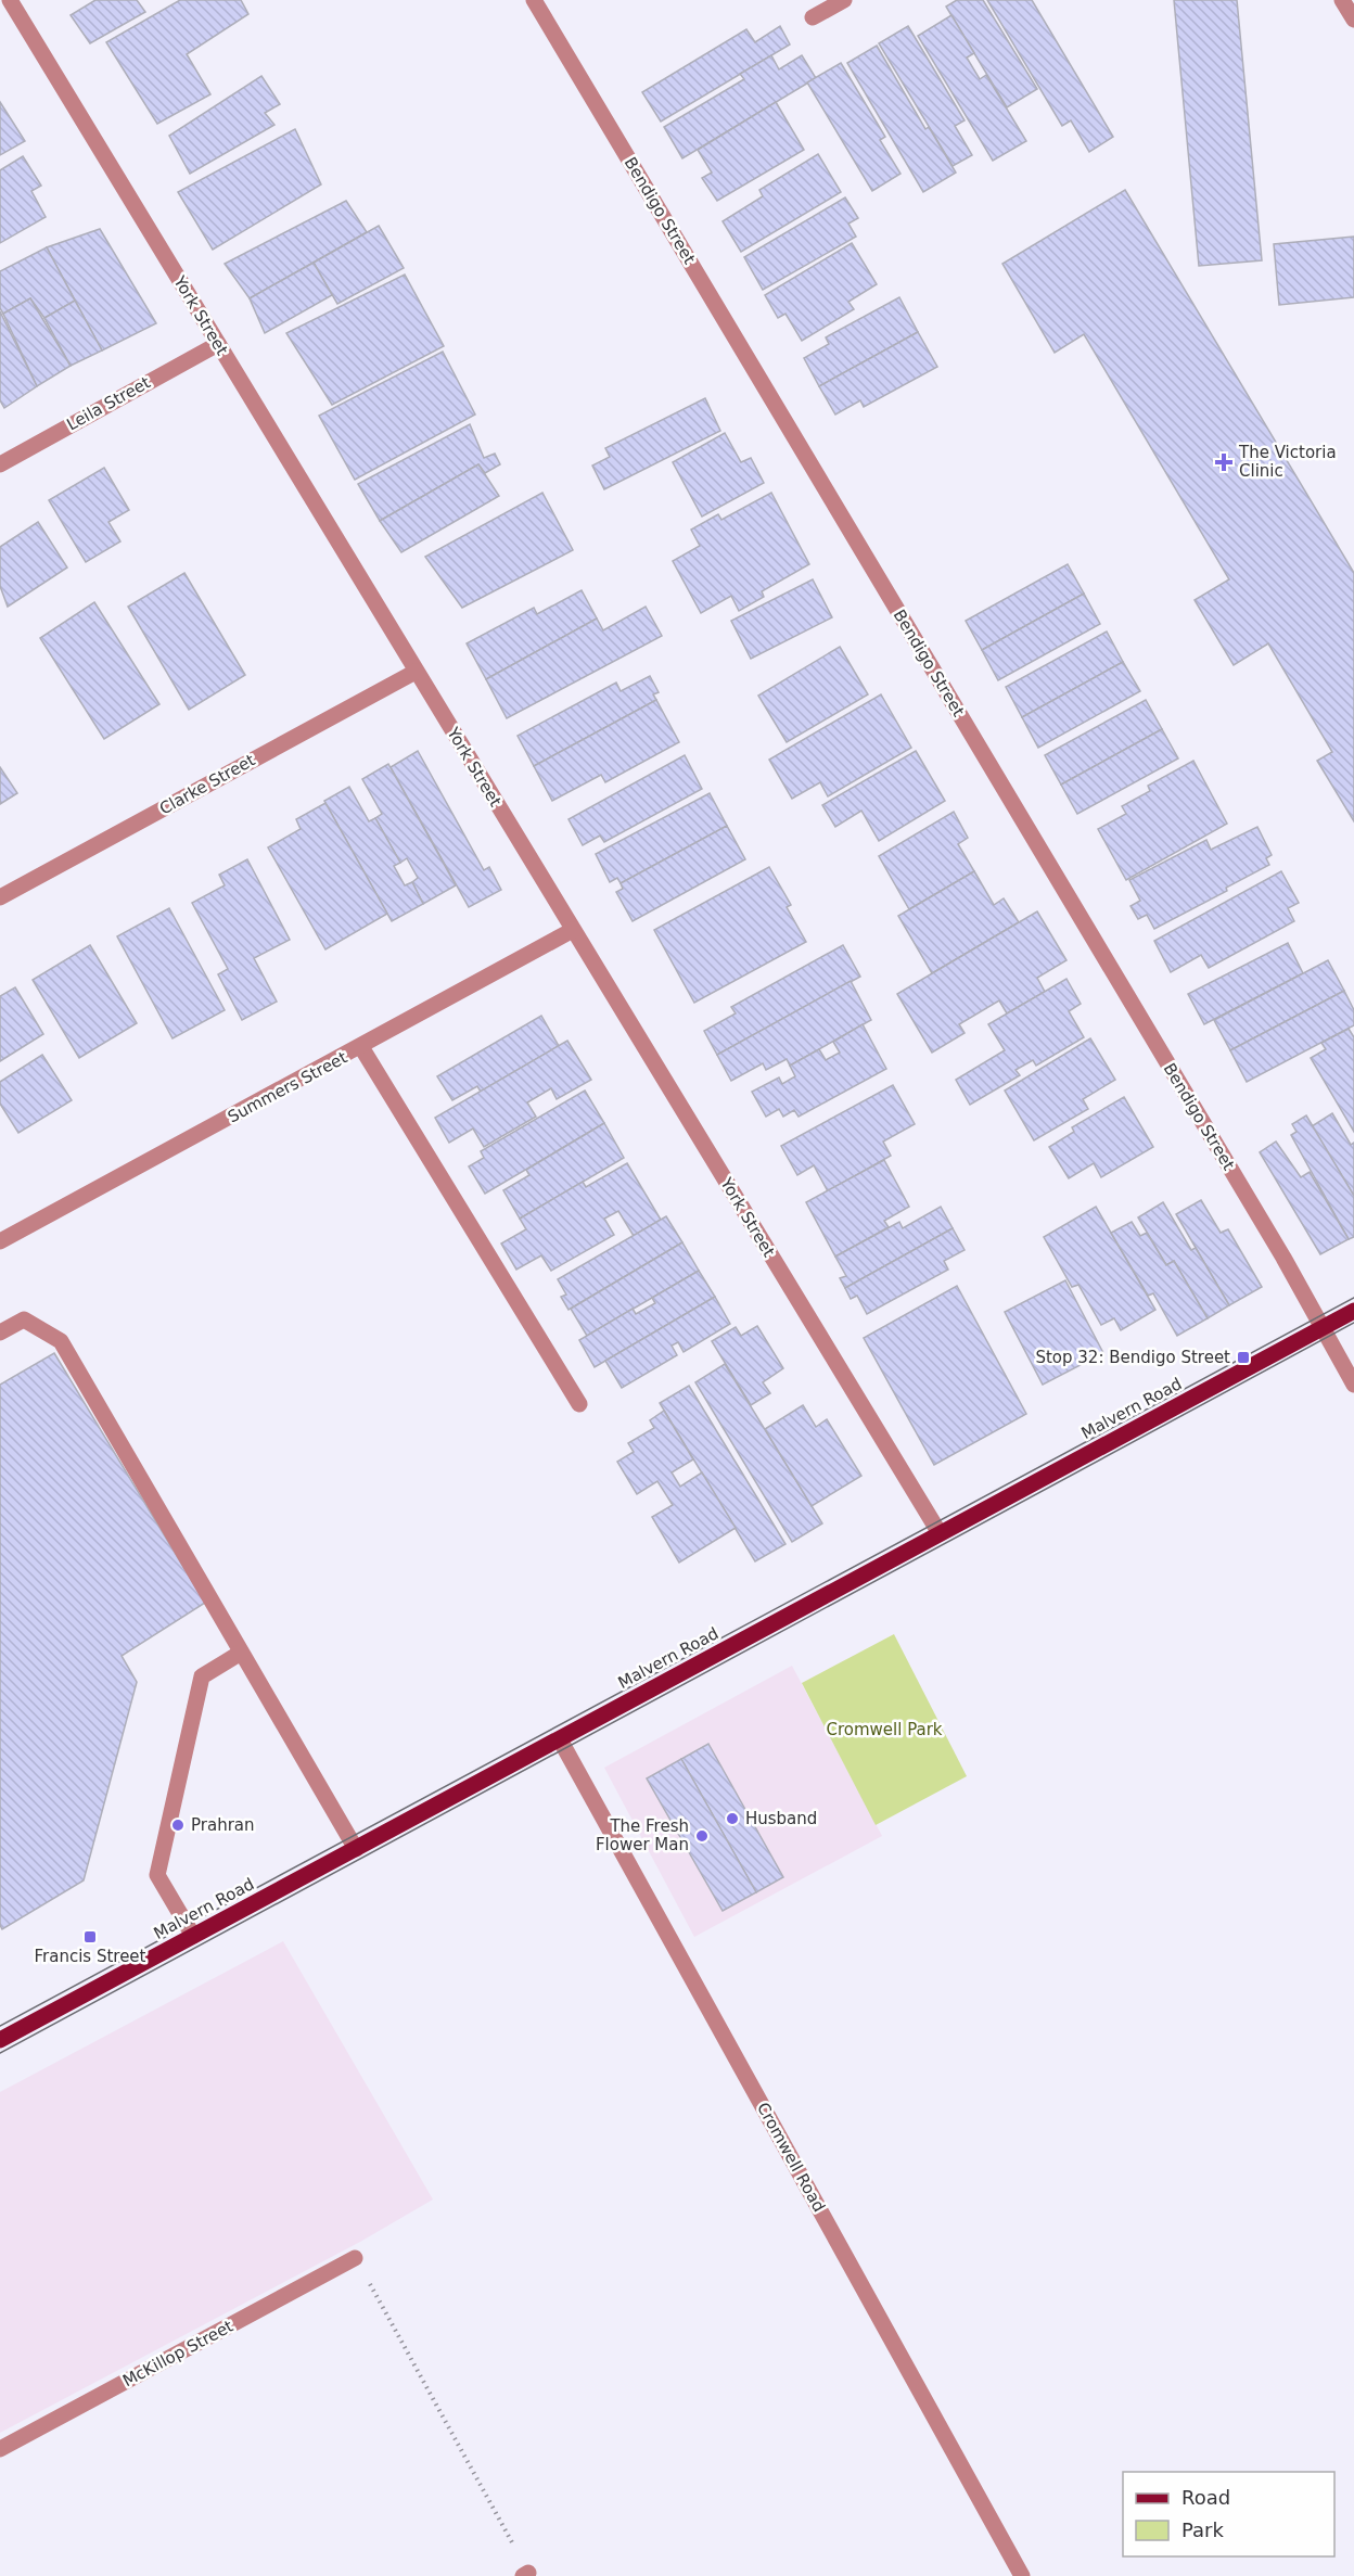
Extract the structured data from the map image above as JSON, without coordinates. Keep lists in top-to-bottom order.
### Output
{
  "streets": {
    "main road": ["Malvern Road"],
    "street": [
      "Bendigo Street",
      "York Street",
      "Leila Street",
      "Clarke Street",
      "Summers Street",
      "Cromwell Road",
      "McKillop Street"
    ]
  },
  "crossings": [
    ["Bendigo Street", "Malvern Road"],
    ["York Street", "Leila Street"],
    ["York Street", "Clarke Street"],
    ["York Street", "Summers Street"],
    ["York Street", "Malvern Road"],
    ["Malvern Road", "Cromwell Road"]
  ],
  "parks": ["Cromwell Park"],
  "places": {
    "health": ["The Victoria Clinic"],
    "transit": ["Stop 32: Bendigo Street", "Francis Street"],
    "other": ["Husband", "Prahran", "The Fresh Flower Man"]
  },
  "legend": ["Road", "Park"]
}
